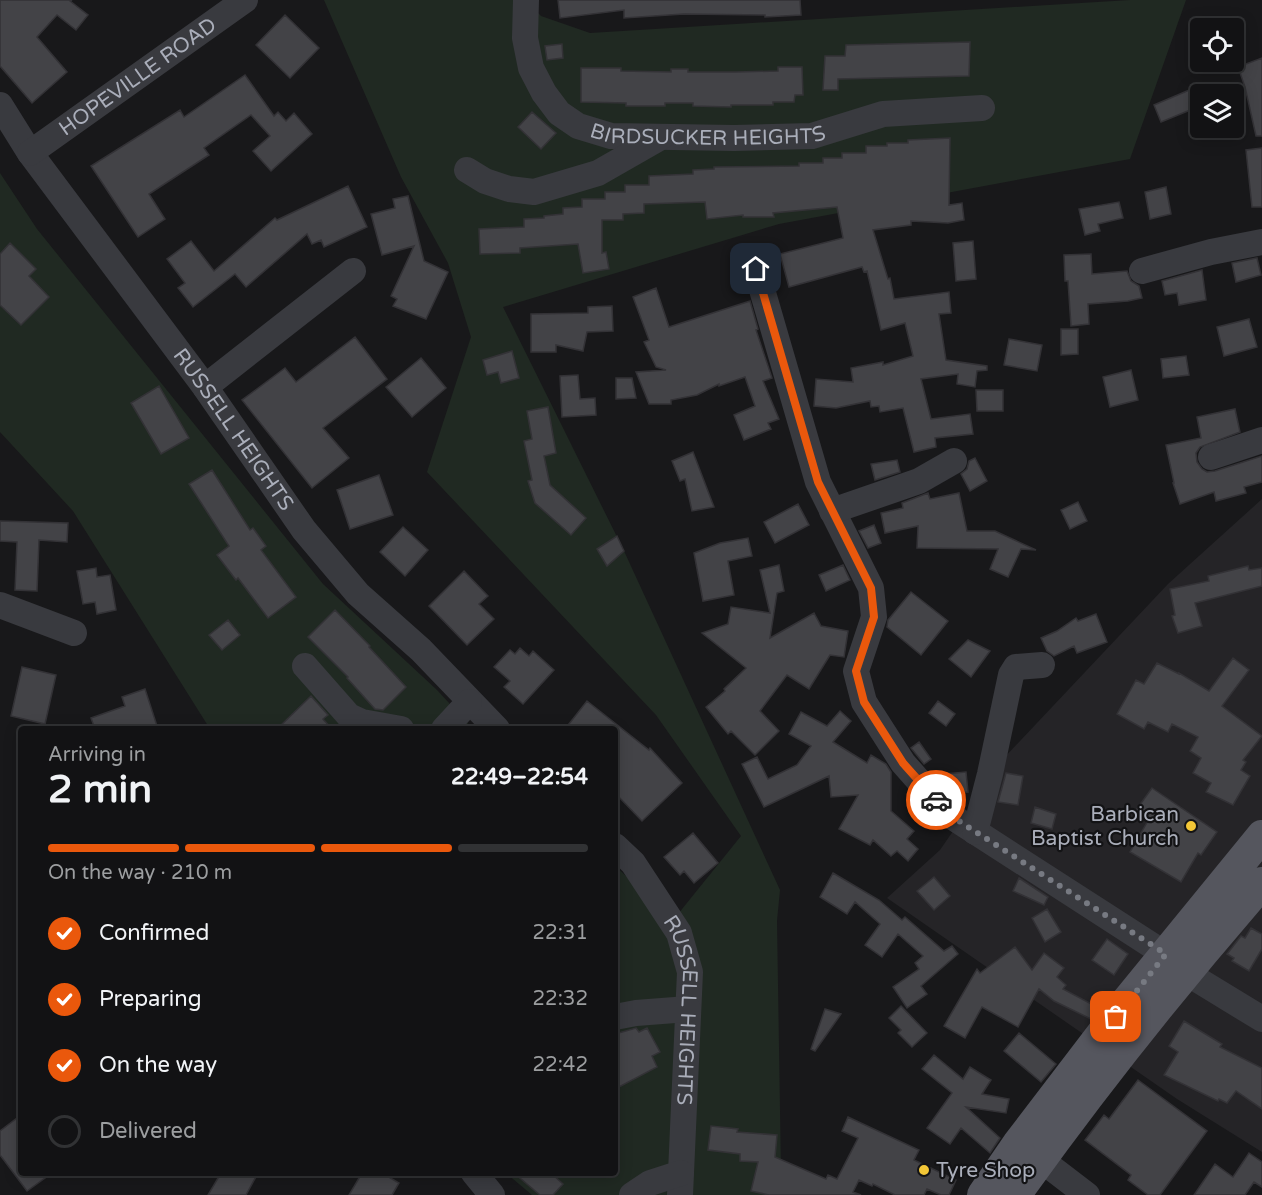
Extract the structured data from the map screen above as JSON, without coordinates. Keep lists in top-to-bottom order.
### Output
{
  "streets": {
    "street": ["HOPEVILLE ROAD", "BIRDSUCKER HEIGHTS", "RUSSELL HEIGHTS"]
  },
  "crossings": [
    ["HOPEVILLE ROAD", "RUSSELL HEIGHTS"]
  ],
  "places": ["Barbican Baptist Church", "Tyre Shop"],
  "page": {
    "heading": ["2 min", "Arriving in", "22:49–22:54"],
    "bar": "On the way · 210 m",
    "list": [
      ["Confirmed", "22:31"],
      ["Preparing", "22:32"],
      ["On the way", "22:42"],
      "Delivered"
    ]
  }
}
